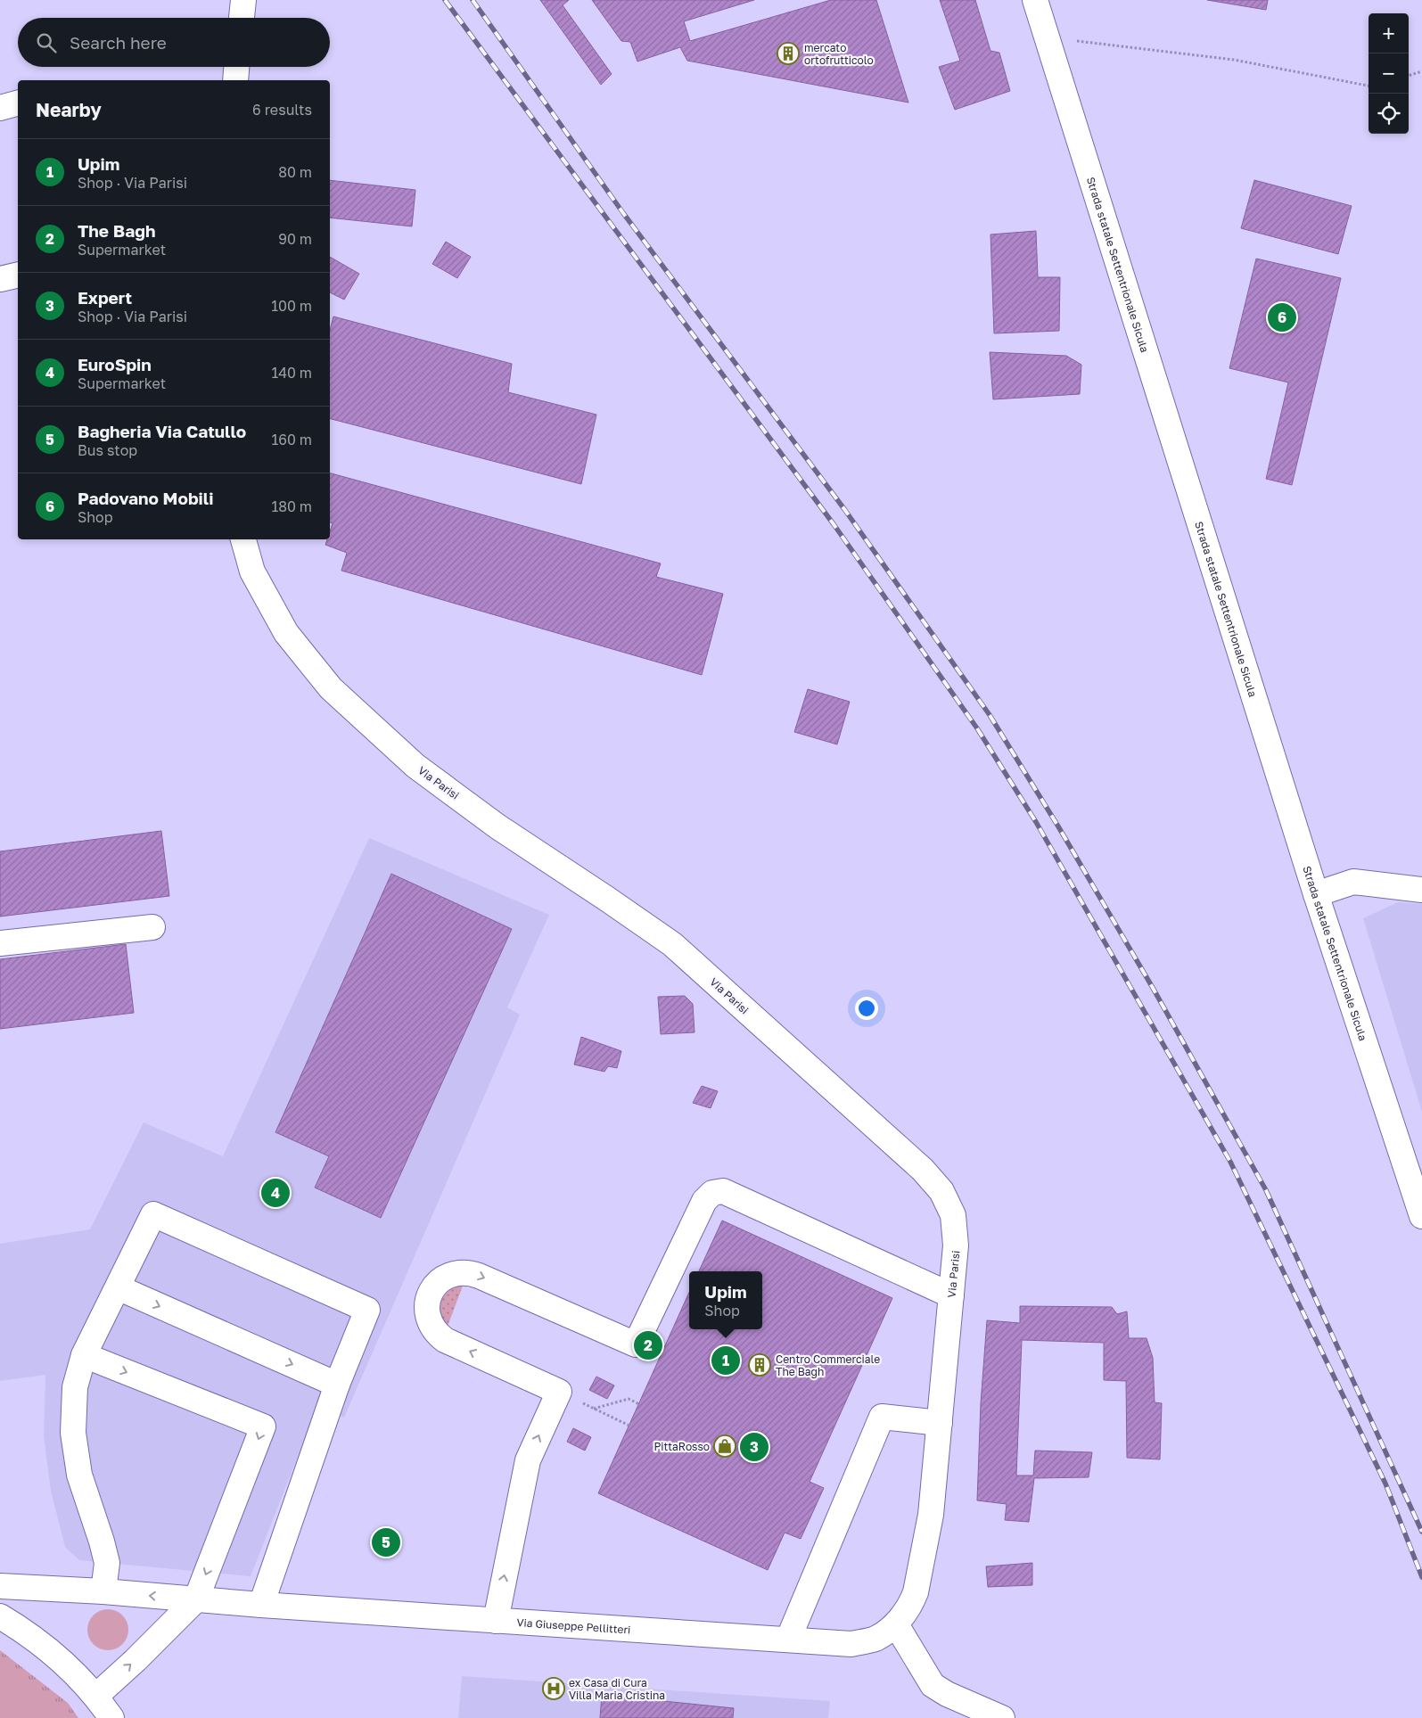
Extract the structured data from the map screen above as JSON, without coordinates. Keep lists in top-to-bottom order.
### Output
{
  "streets": {
    "street": ["Strada statale Settentrionale Sicula", "Via Parisi", "Via Giuseppe Pellitteri"]
  },
  "crossings": [
    ["Via Parisi", "Via Giuseppe Pellitteri"]
  ],
  "places": {
    "building": ["mercato ortofrutticolo", "Centro Commerciale The Bagh"],
    "shop": ["PittaRosso"],
    "hospital": ["ex Casa di Cura Villa Maria Cristina"]
  },
  "page": {
    "map_buttons": ["+", "−"],
    "search": "Search here",
    "heading": ["Nearby", "6 results"],
    "list": [
      {
        "mark": "1",
        "name": "Upim",
        "note": "Shop · Via Parisi",
        "value": "80 m"
      },
      {
        "mark": "2",
        "name": "The Bagh",
        "note": "Supermarket",
        "value": "90 m"
      },
      {
        "mark": "3",
        "name": "Expert",
        "note": "Shop · Via Parisi",
        "value": "100 m"
      },
      {
        "mark": "4",
        "name": "EuroSpin",
        "note": "Supermarket",
        "value": "140 m"
      },
      {
        "mark": "5",
        "name": "Bagheria Via Catullo",
        "note": "Bus stop",
        "value": "160 m"
      },
      {
        "mark": "6",
        "name": "Padovano Mobili",
        "note": "Shop",
        "value": "180 m"
      }
    ],
    "pins": [
      "6",
      "4",
      "2",
      "1",
      "3",
      "5"
    ],
    "popup": ["Upim", "Shop"]
  }
}
